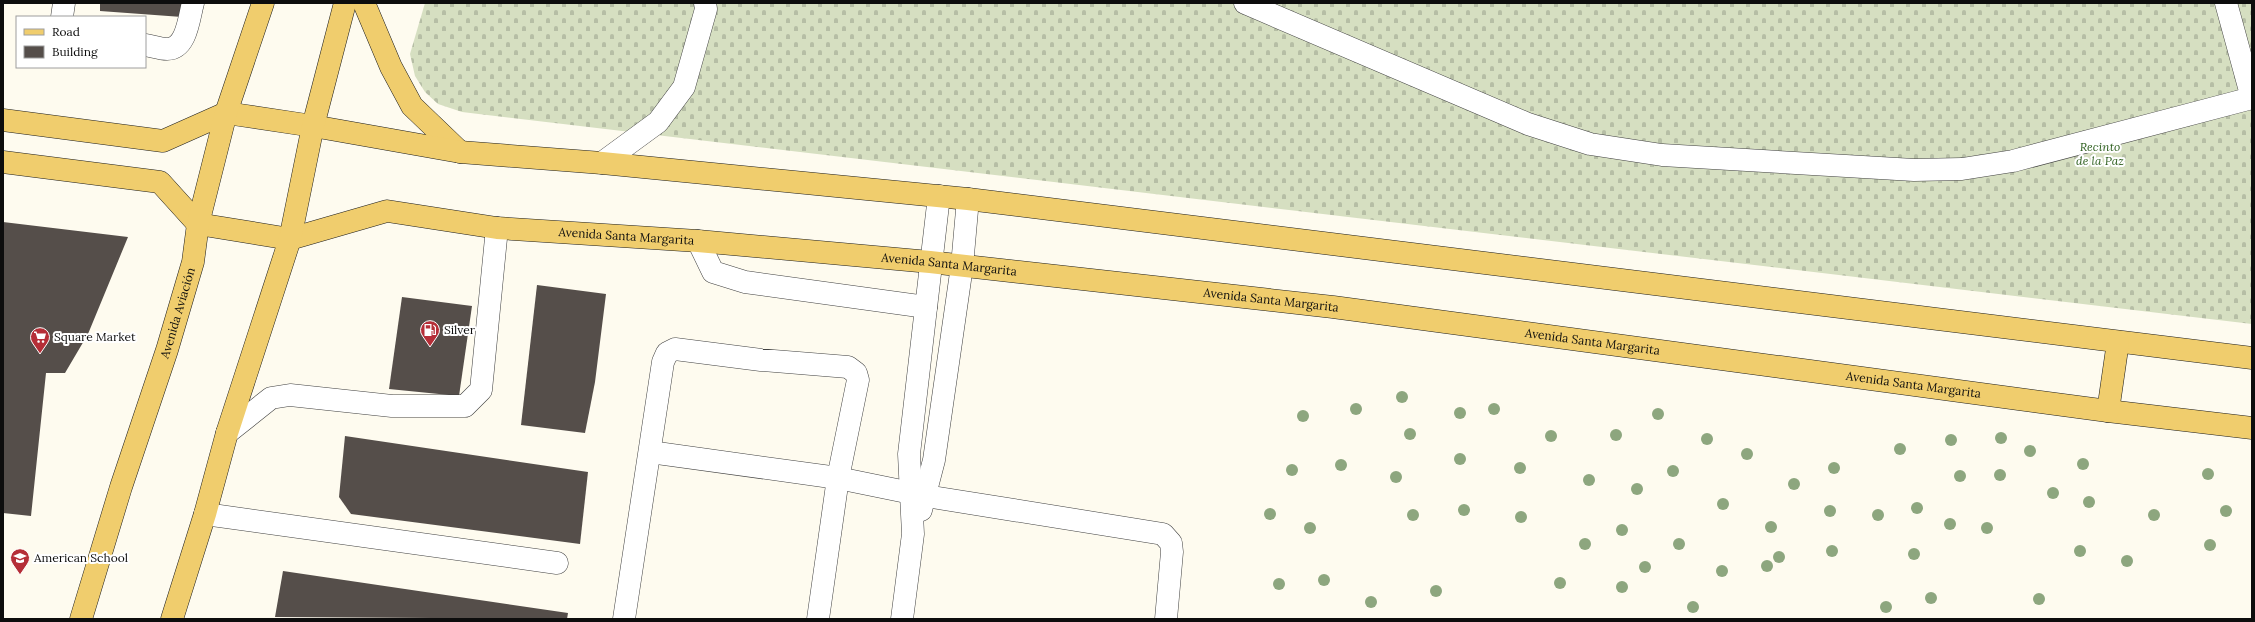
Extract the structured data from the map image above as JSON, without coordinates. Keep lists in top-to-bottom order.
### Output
{
  "streets": {
    "main road": ["Avenida Santa Margarita", "Avenida Aviación"]
  },
  "parks": ["Recinto de la Paz"],
  "places": {
    "fuel station": ["Silver"],
    "supermarket": ["Square Market"],
    "school or university": ["American School"]
  },
  "legend": ["Road", "Building"]
}
